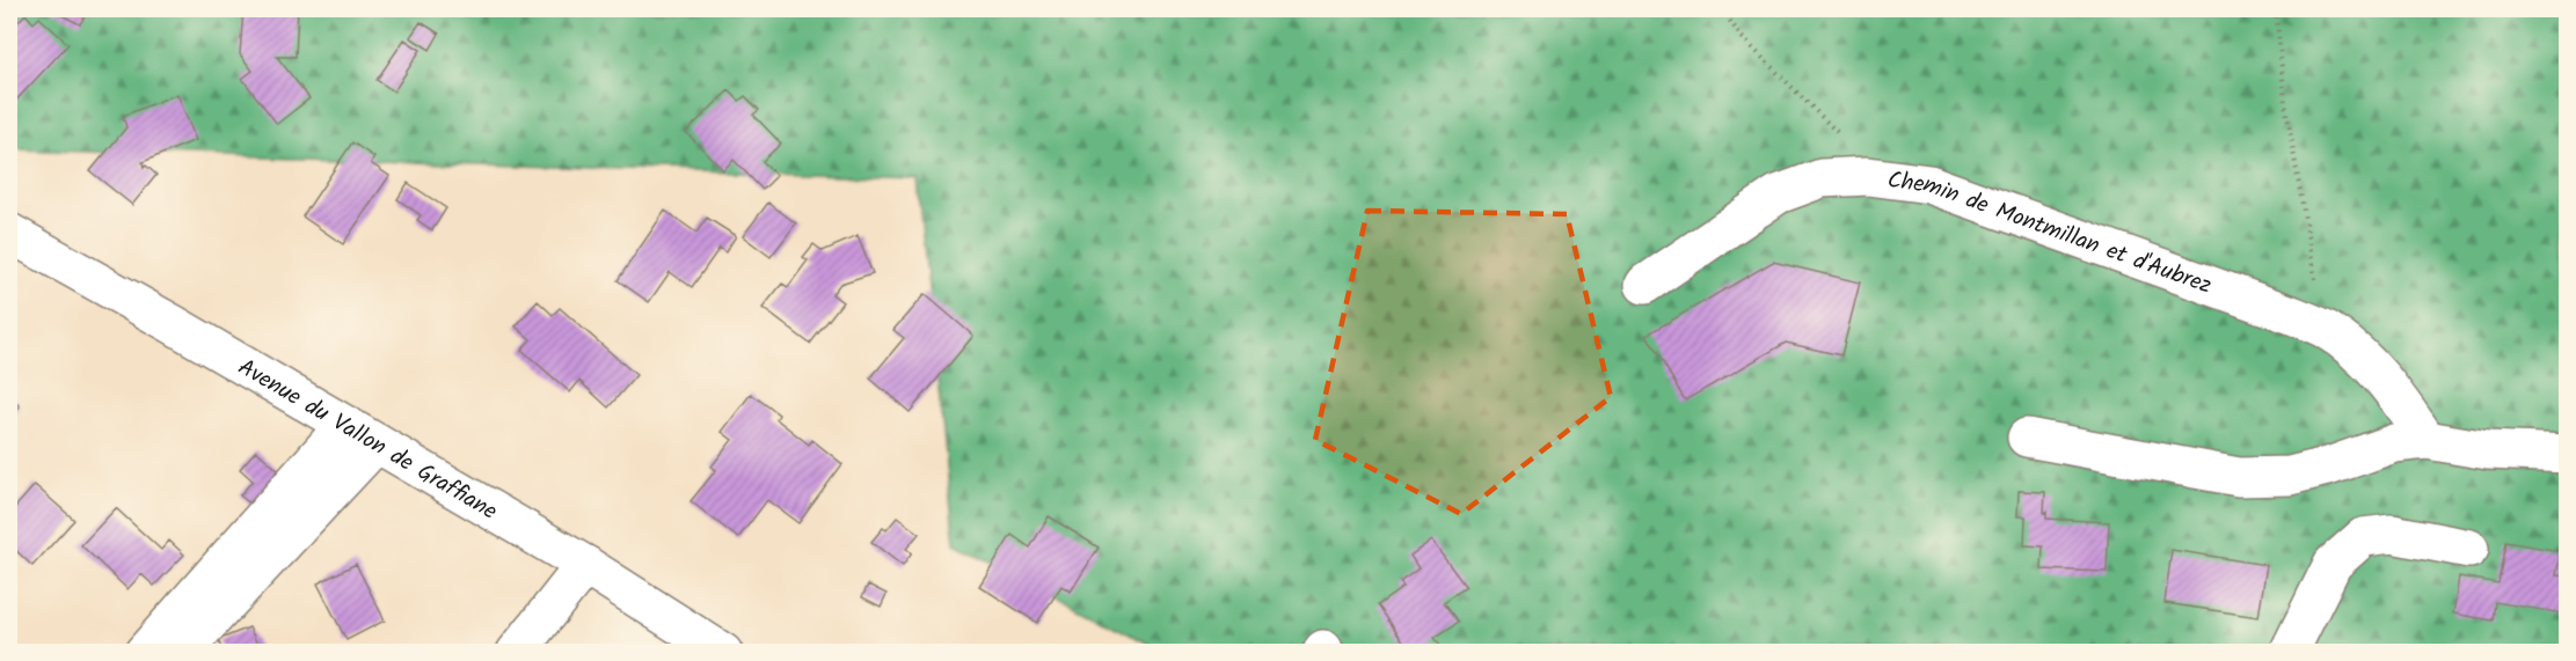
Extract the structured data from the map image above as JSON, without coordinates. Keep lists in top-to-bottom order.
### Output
{
  "streets": {
    "street": ["Chemin de Montmillan et d'Aubrez", "Avenue du Vallon de Graffiane"]
  }
}
